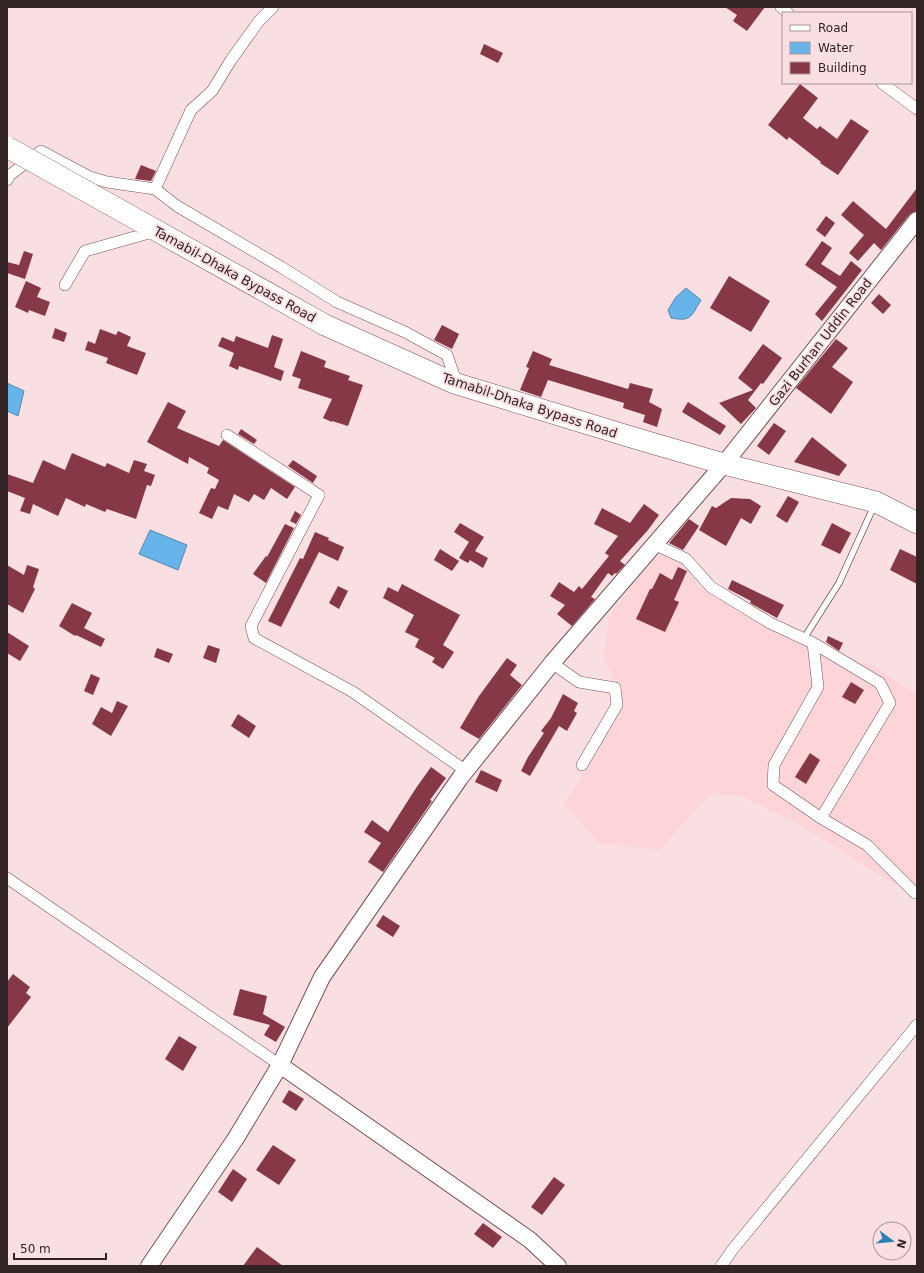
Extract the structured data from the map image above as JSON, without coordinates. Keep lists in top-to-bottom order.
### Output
{
  "streets": {
    "highway": ["Tamabil-Dhaka Bypass Road"],
    "street": ["Gazi Burhan Uddin Road"]
  },
  "crossings": [
    ["Tamabil-Dhaka Bypass Road", "Gazi Burhan Uddin Road"]
  ],
  "legend": ["Road", "Water", "Building"],
  "scale_bar": "50 m",
  "north": "right"
}
